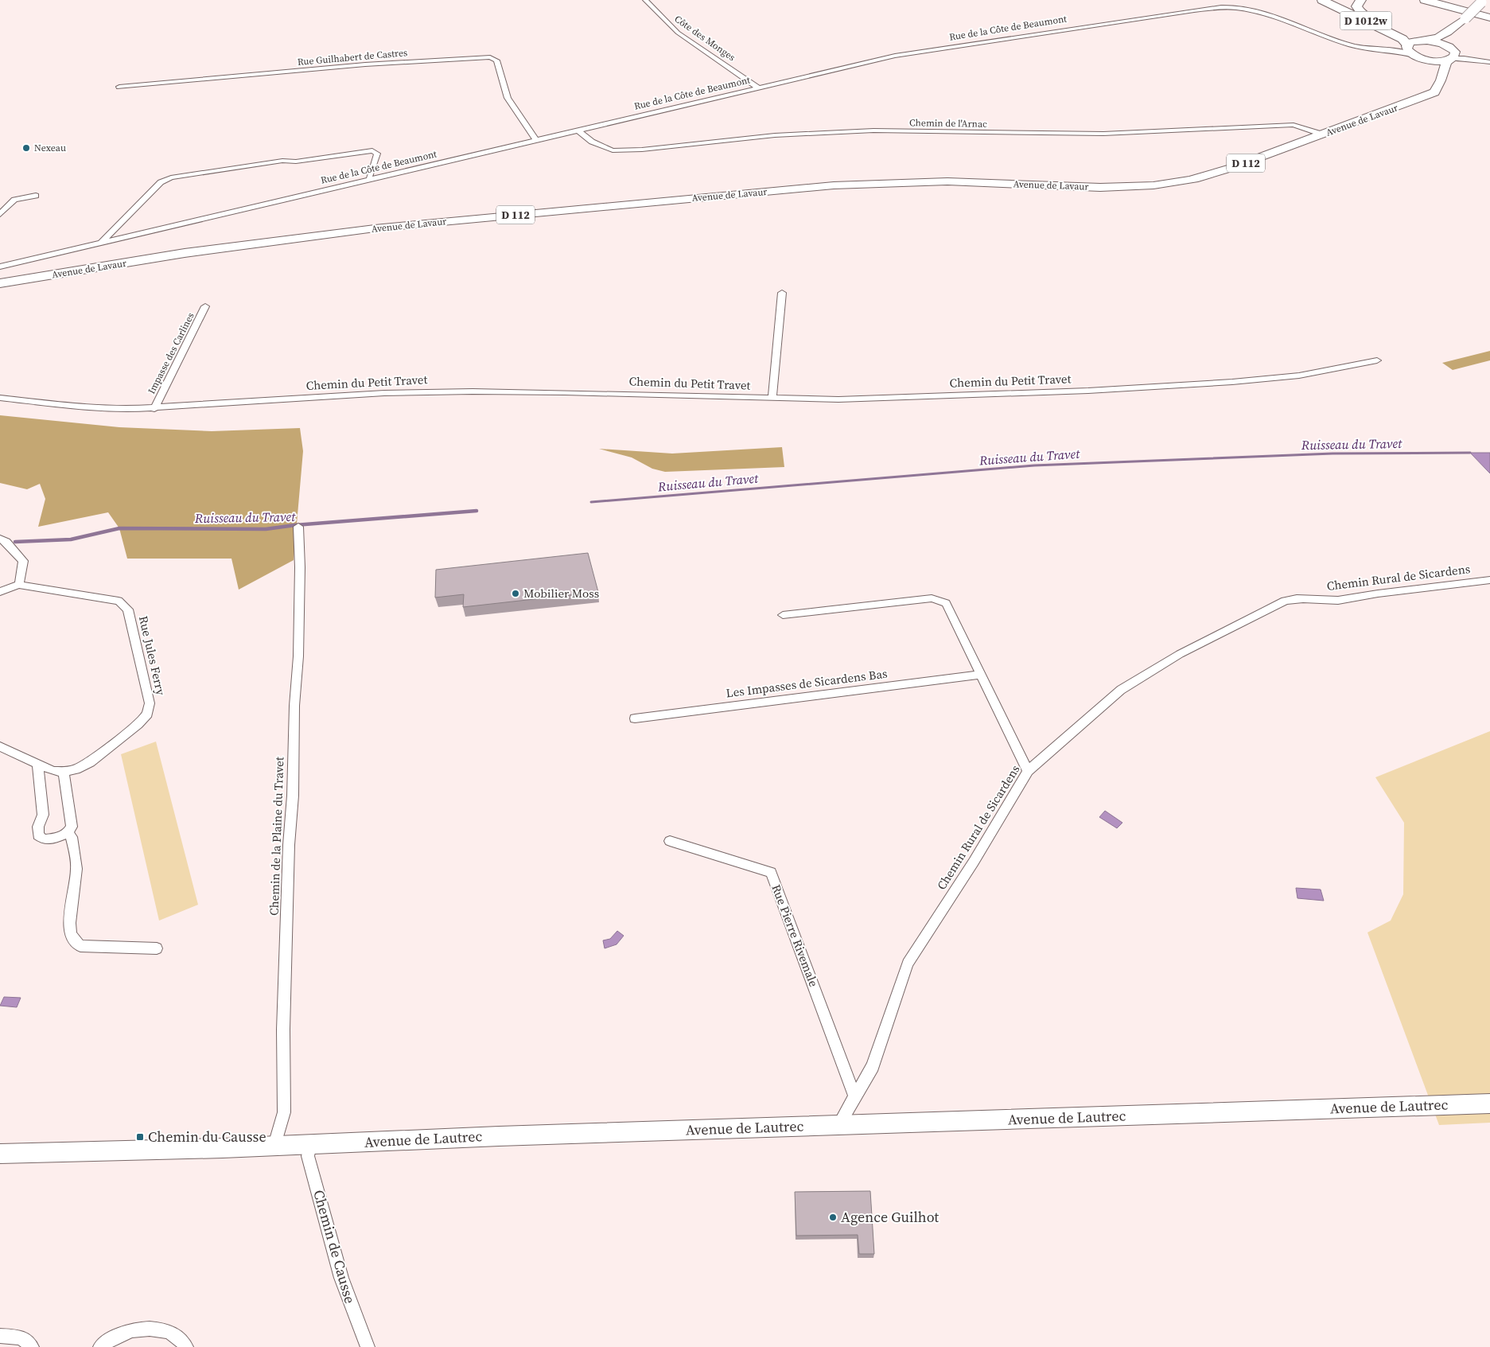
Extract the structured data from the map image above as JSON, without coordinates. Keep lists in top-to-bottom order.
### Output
{
  "streets": {
    "highway": ["D 1012w"],
    "main road": ["Avenue de Lavaur", "D 112", "Avenue de Lautrec"],
    "street": [
      "Rue de la Côte de Beaumont",
      "Côte des Monges",
      "Rue Guilhabert de Castres",
      "Chemin de l'Arnac",
      "Impasse des Carlines",
      "Chemin du Petit Travet",
      "Chemin Rural de Sicardens",
      "Rue Jules Ferry",
      "Les Impasses de Sicardens Bas",
      "Chemin de la Plaine du Travet",
      "Rue Pierre Rivemale",
      "Chemin de Causse"
    ]
  },
  "crossings": [
    ["D 1012w", "Rue de la Côte de Beaumont"],
    ["Rue de la Côte de Beaumont", "Côte des Monges"],
    ["Rue de la Côte de Beaumont", "Rue Guilhabert de Castres"],
    ["Rue de la Côte de Beaumont", "Chemin de l'Arnac"],
    ["Avenue de Lavaur", "Chemin de l'Arnac"],
    ["Avenue de Lavaur", "D 112"],
    ["Impasse des Carlines", "Chemin du Petit Travet"],
    ["Chemin Rural de Sicardens", "Rue Pierre Rivemale"],
    ["Chemin Rural de Sicardens", "Avenue de Lautrec"],
    ["Chemin de la Plaine du Travet", "Avenue de Lautrec"],
    ["Avenue de Lautrec", "Chemin de Causse"]
  ],
  "water": ["Ruisseau du Travet"],
  "places": {
    "other": ["Nexeau", "Mobilier Moss", "Agence Guilhot"],
    "transit": ["Chemin du Causse"]
  }
}
